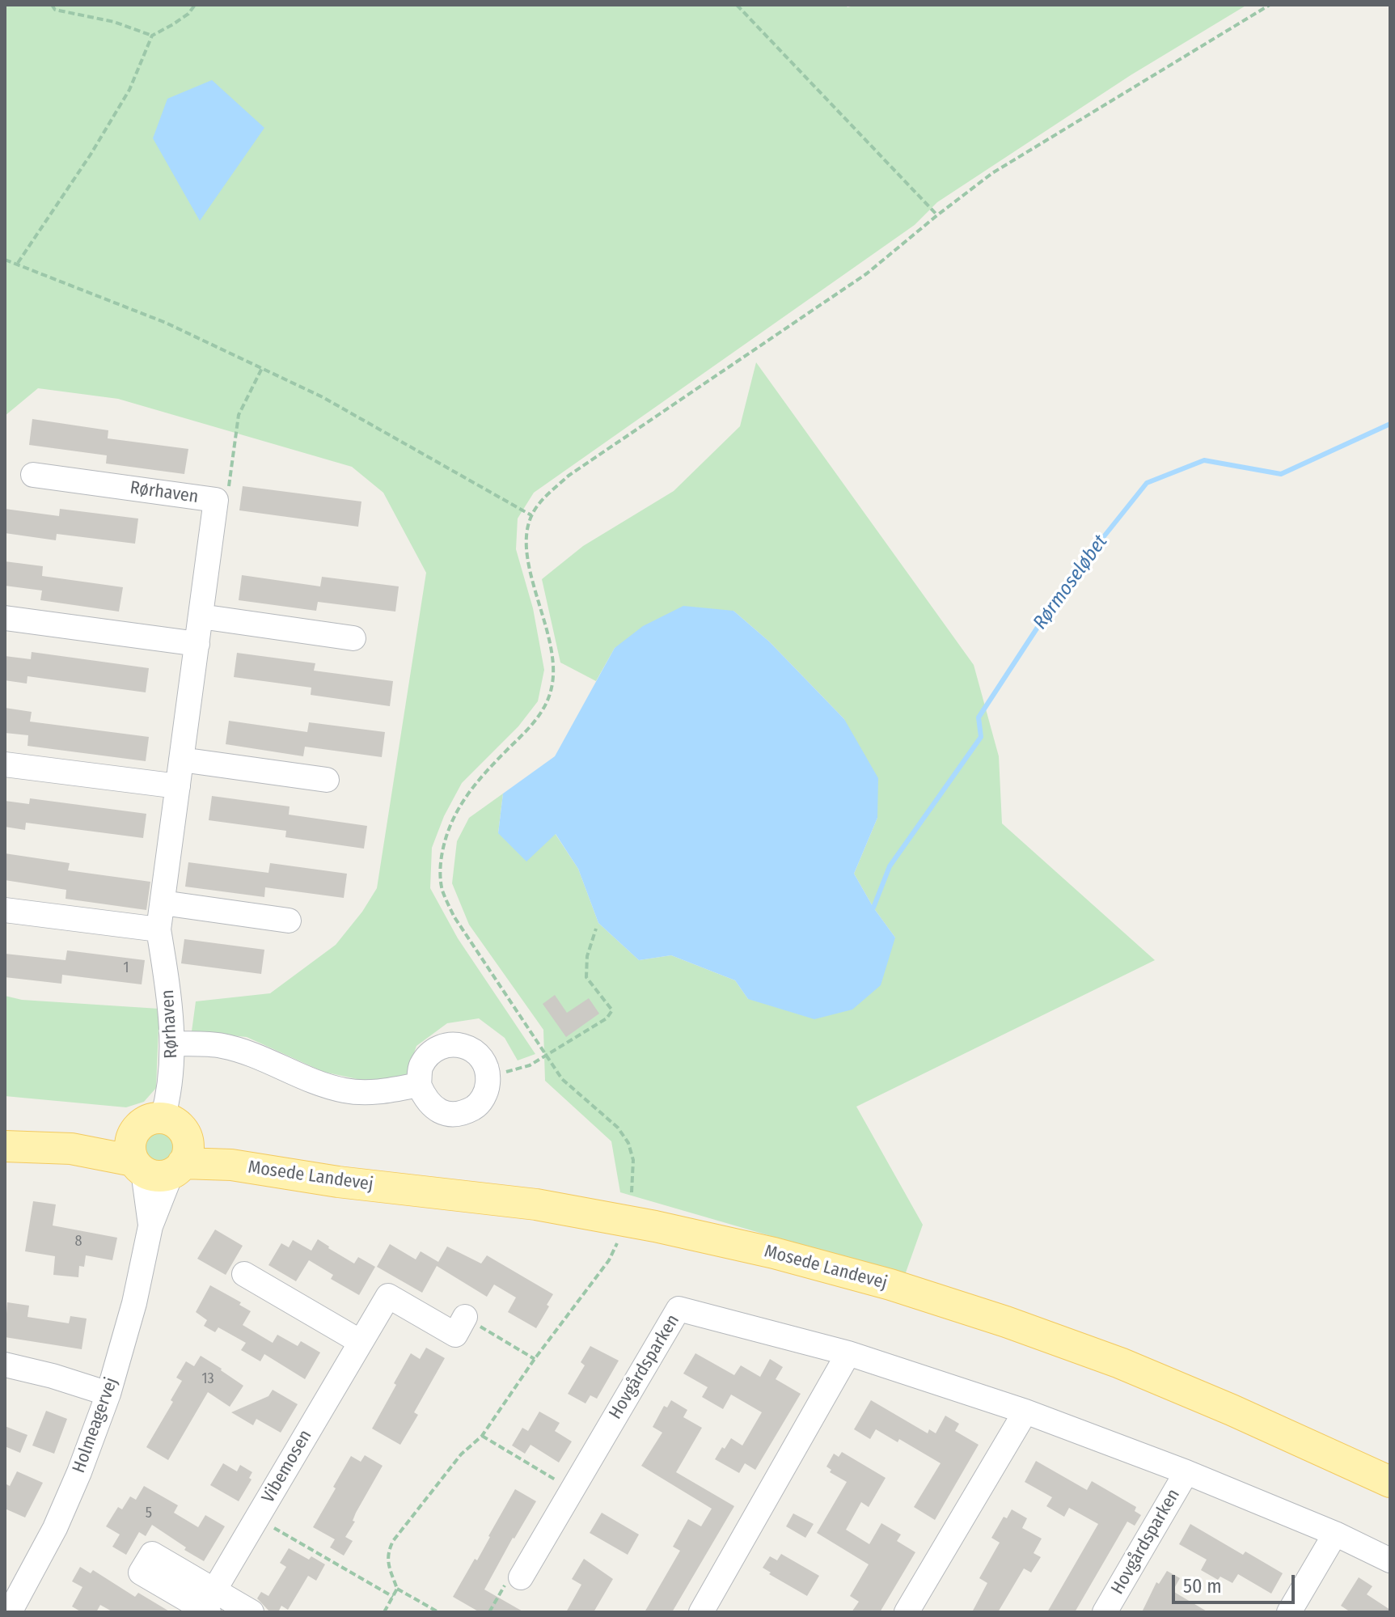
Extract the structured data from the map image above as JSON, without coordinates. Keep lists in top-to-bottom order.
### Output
{
  "streets": {
    "main road": ["Mosede Landevej"],
    "street": [
      "Rørhaven",
      "Hovgårdsparken",
      "Holmeagervej",
      "Vibemosen"
    ]
  },
  "crossings": [
    ["Mosede Landevej", "Holmeagervej"]
  ],
  "water": ["Rørmoseløbet"],
  "house_numbers": [
    "1",
    "8",
    "13",
    "5"
  ],
  "scale_bar": "50 m"
}
